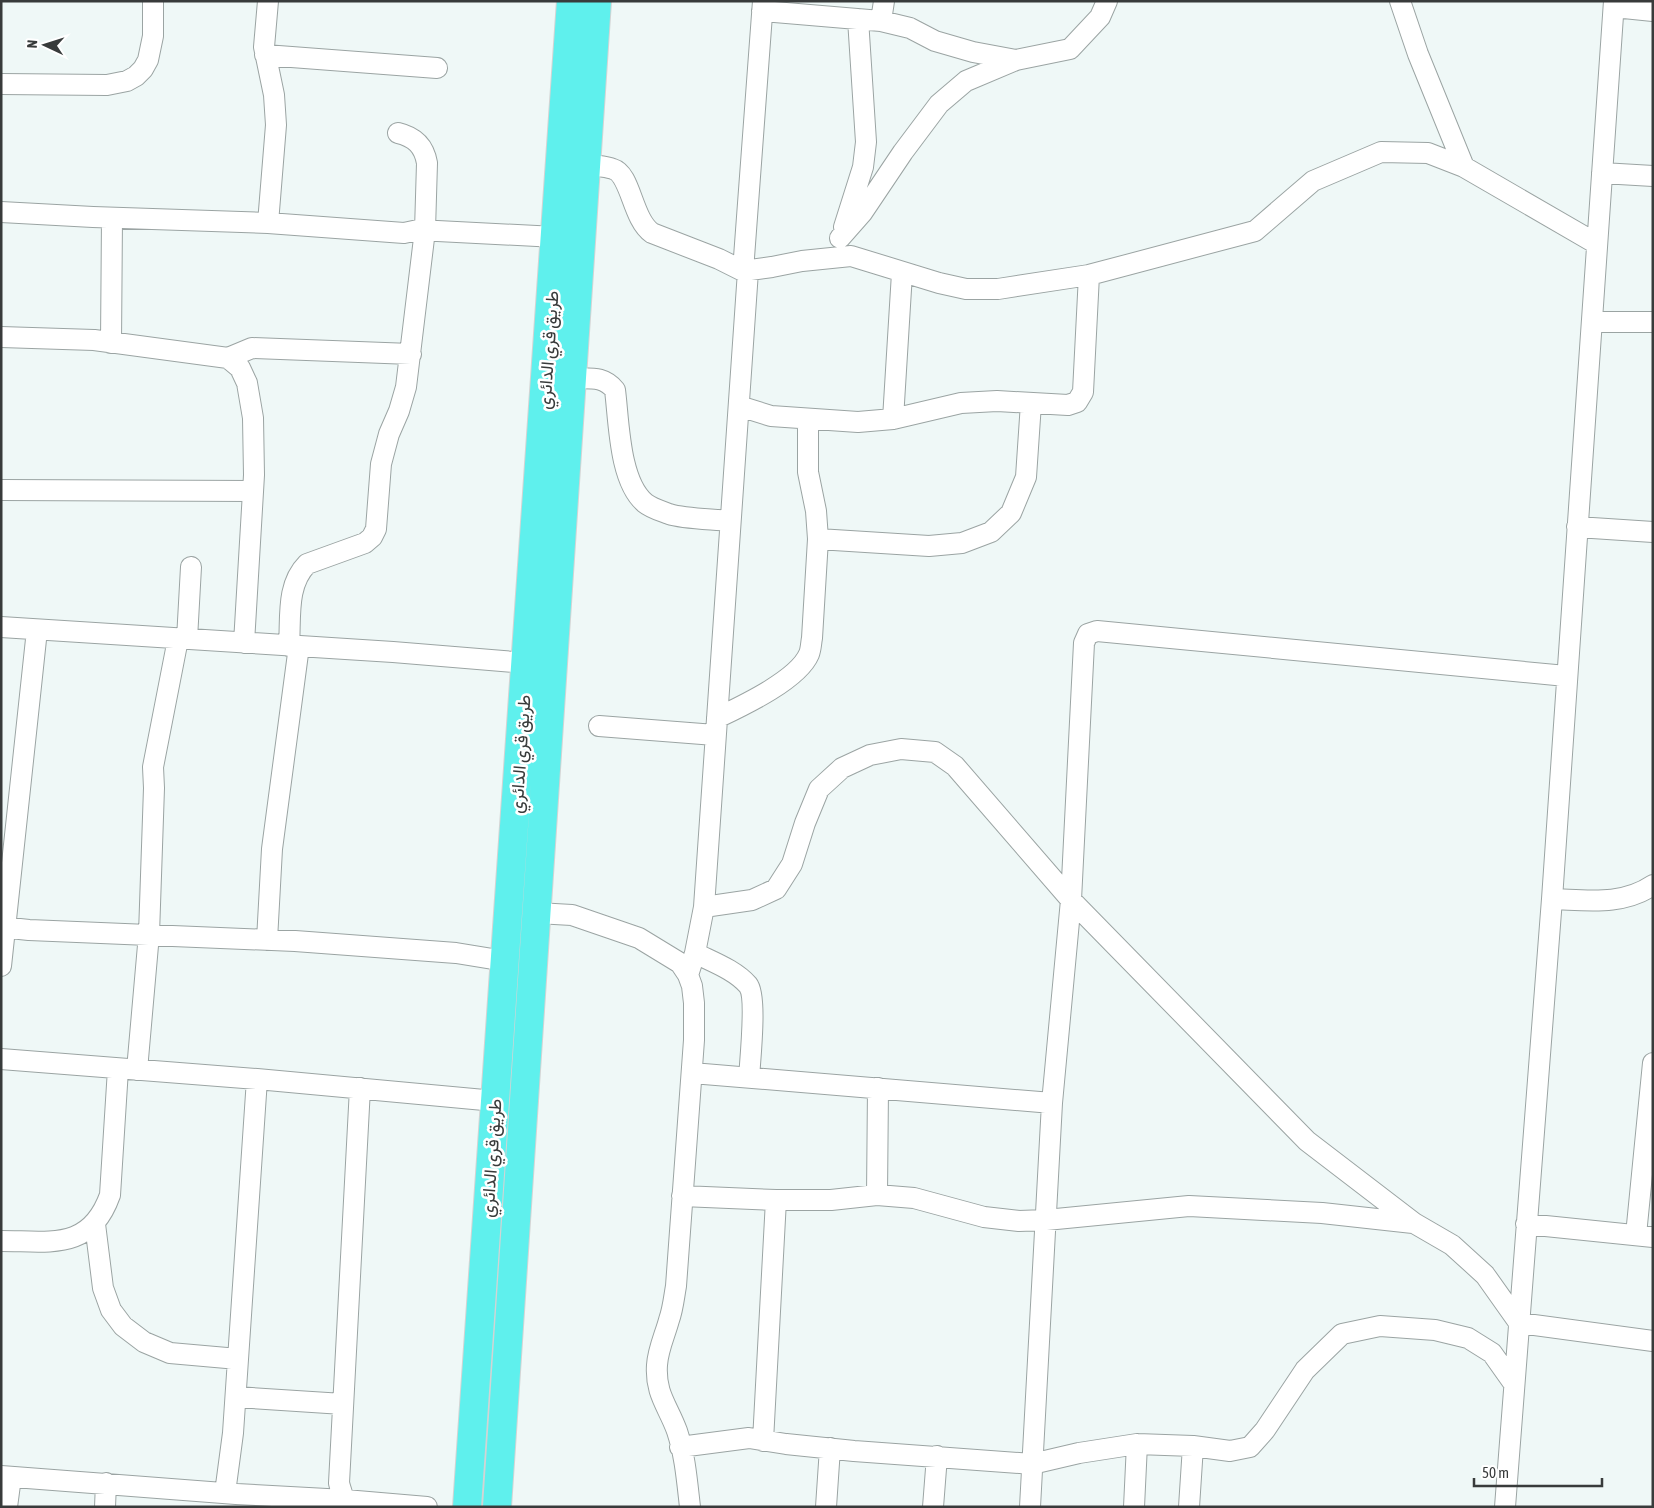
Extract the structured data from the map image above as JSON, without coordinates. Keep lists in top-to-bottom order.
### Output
{
  "streets": {
    "highway": ["طريق قري الدائري"]
  },
  "scale_bar": "50 m",
  "north": "left"
}
